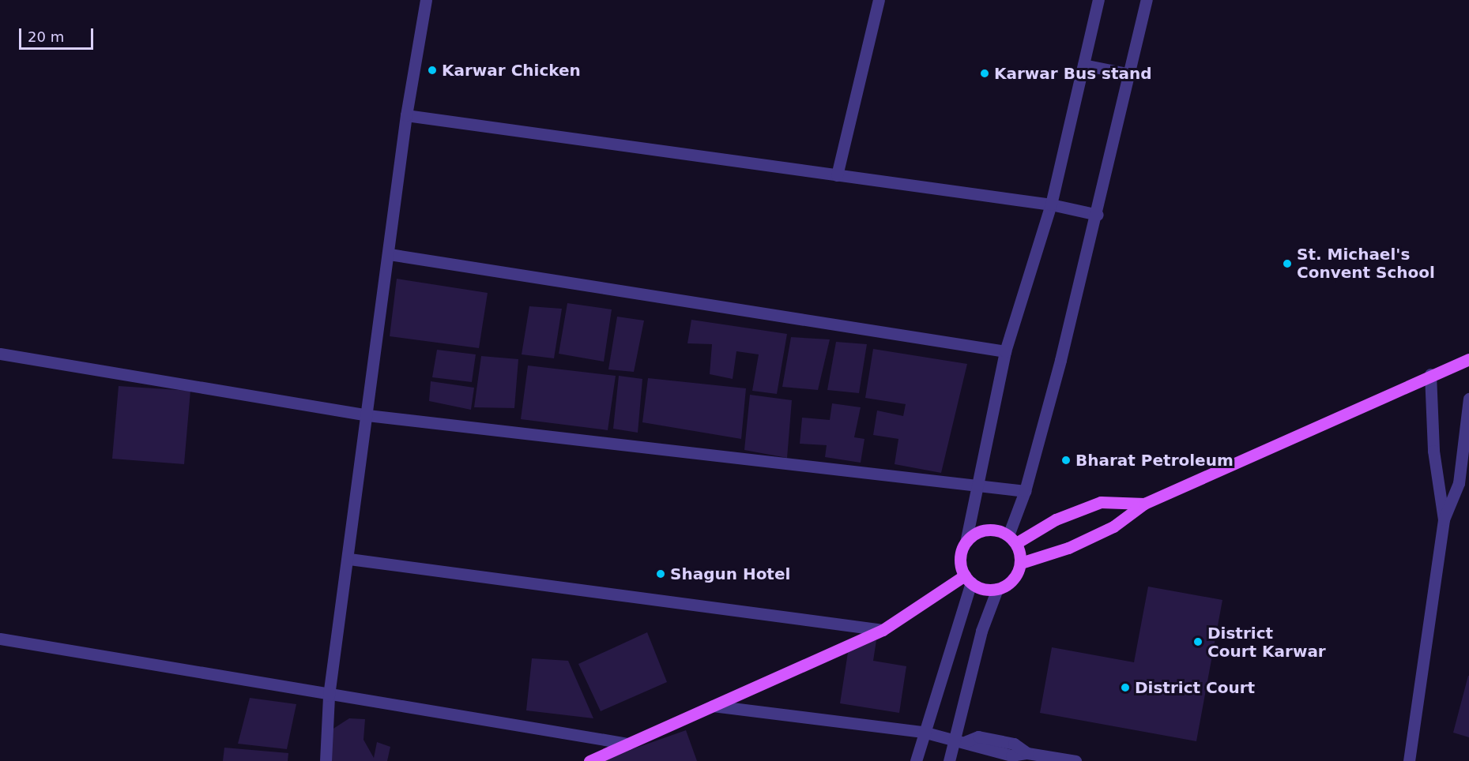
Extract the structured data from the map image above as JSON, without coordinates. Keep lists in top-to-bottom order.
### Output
{
  "places": [
    "Karwar Chicken",
    "Karwar Bus stand",
    "St. Michael's Convent School",
    "Bharat Petroleum",
    "Shagun Hotel",
    "District Court Karwar",
    "District Court"
  ],
  "scale_bar": "20 m"
}
